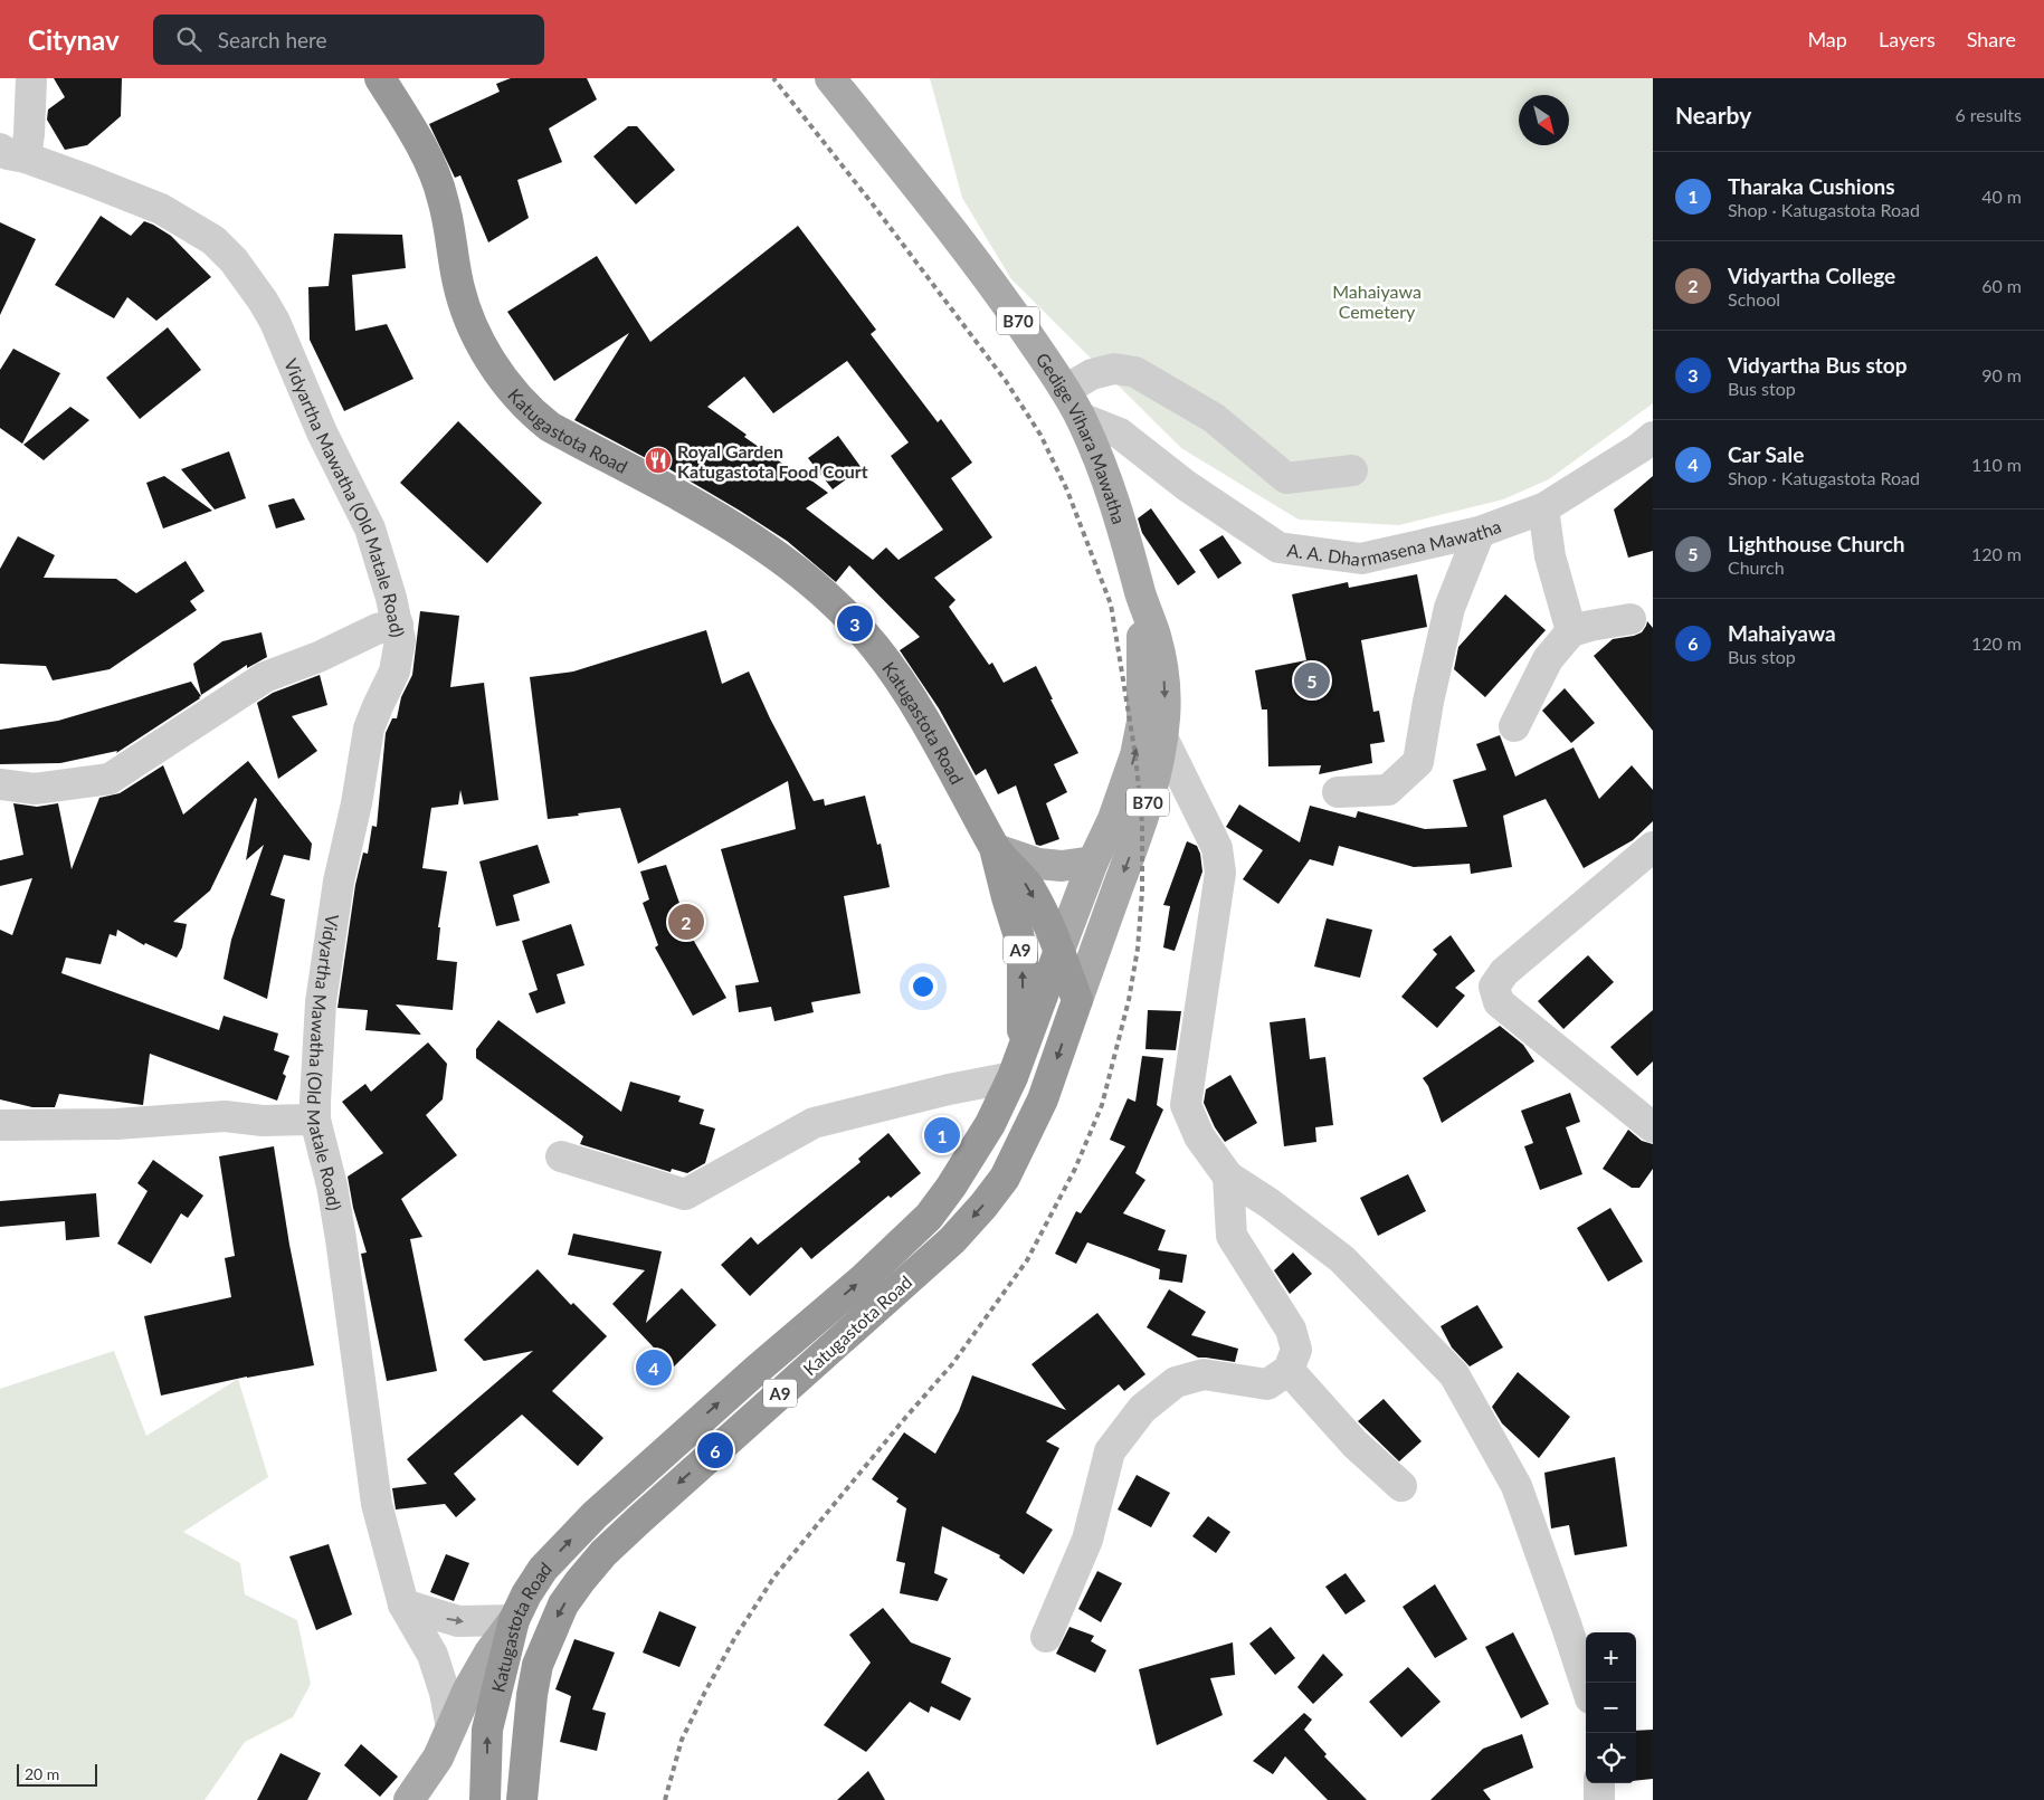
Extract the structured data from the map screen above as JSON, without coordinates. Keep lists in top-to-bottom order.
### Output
{
  "streets": {
    "highway": ["Katugastota Road", "A9"],
    "main road": ["B70", "Gedige Vihara Mawatha"],
    "street": ["Vidyartha Mawatha (Old Matale Road)", "A. A. Dharmasena Mawatha"]
  },
  "crossings": [
    ["Katugastota Road", "Gedige Vihara Mawatha"],
    ["Gedige Vihara Mawatha", "A. A. Dharmasena Mawatha"]
  ],
  "parks": ["Mahaiyawa Cemetery"],
  "places": {
    "restaurant": ["Royal Garden Katugastota Food Court"]
  },
  "scale_bar": "20 m",
  "north": "bottom right",
  "page": {
    "header": "Citynav",
    "search": "Search here",
    "nav": ["Map", "Layers", "Share"],
    "heading": ["Nearby", "6 results"],
    "list": [
      {
        "mark": "1",
        "name": "Tharaka Cushions",
        "note": "Shop · Katugastota Road",
        "value": "40 m"
      },
      {
        "mark": "2",
        "name": "Vidyartha College",
        "note": "School",
        "value": "60 m"
      },
      {
        "mark": "3",
        "name": "Vidyartha Bus stop",
        "note": "Bus stop",
        "value": "90 m"
      },
      {
        "mark": "4",
        "name": "Car Sale",
        "note": "Shop · Katugastota Road",
        "value": "110 m"
      },
      {
        "mark": "5",
        "name": "Lighthouse Church",
        "note": "Church",
        "value": "120 m"
      },
      {
        "mark": "6",
        "name": "Mahaiyawa",
        "note": "Bus stop",
        "value": "120 m"
      }
    ],
    "pins": [
      "3",
      "5",
      "2",
      "1",
      "4",
      "6"
    ],
    "map_buttons": ["+", "−"],
    "scale": "20 m"
  }
}
